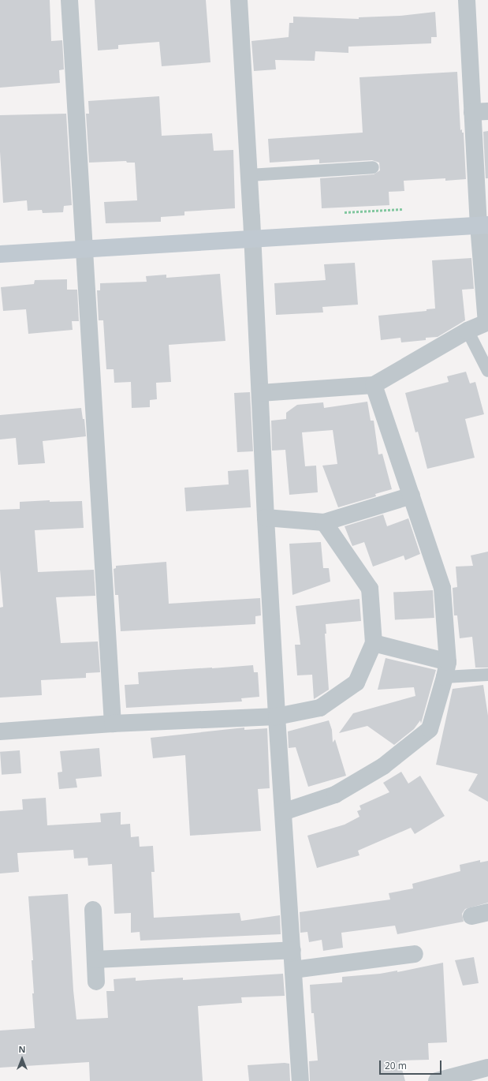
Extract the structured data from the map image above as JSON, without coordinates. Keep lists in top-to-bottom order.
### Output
{
  "scale_bar": "20 m",
  "north": "top"
}
